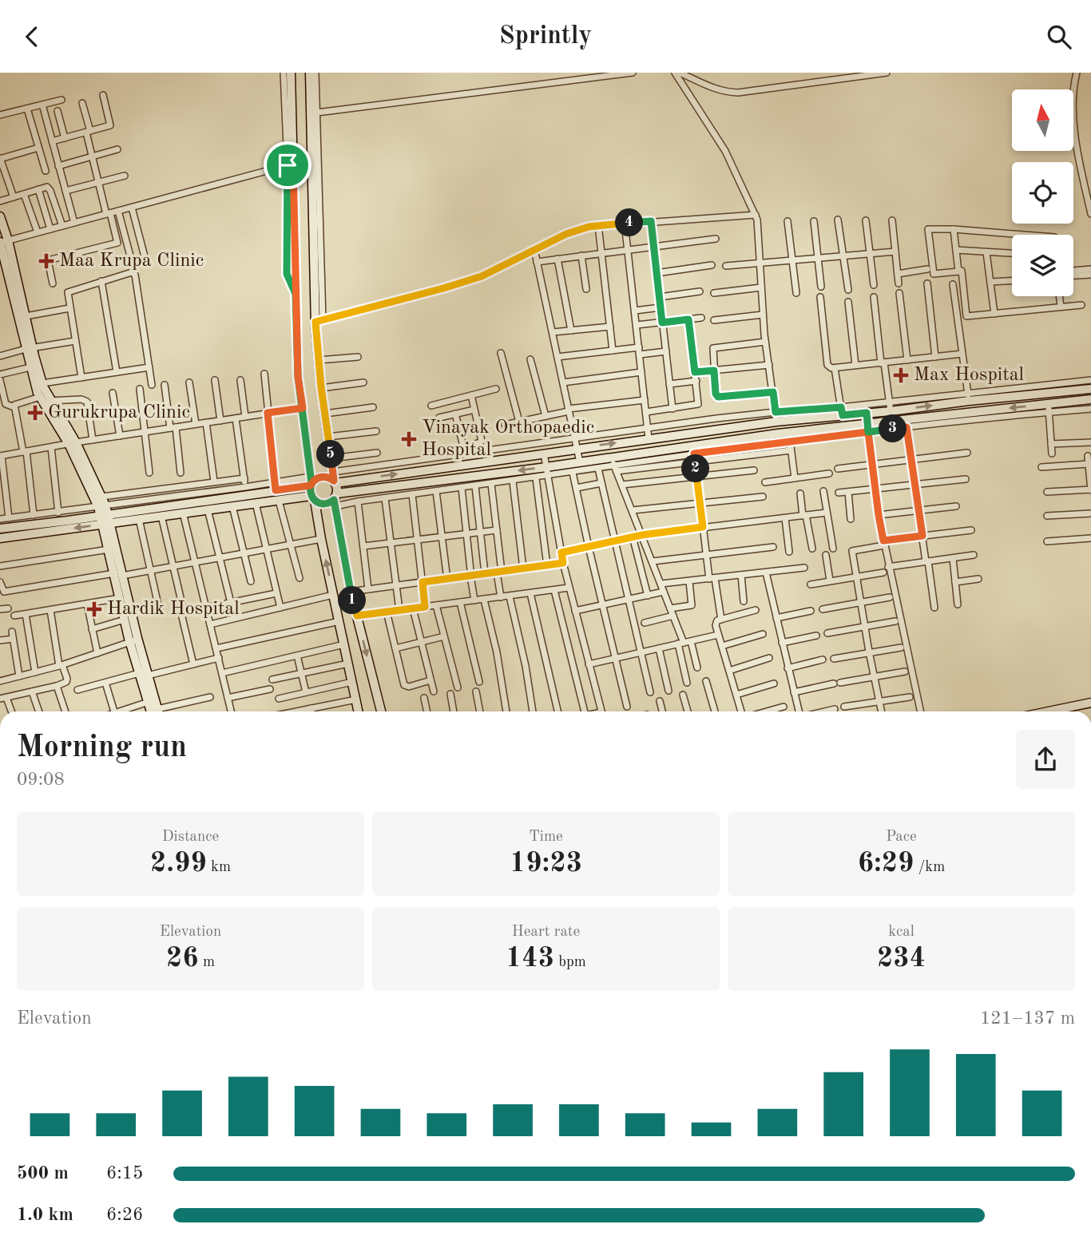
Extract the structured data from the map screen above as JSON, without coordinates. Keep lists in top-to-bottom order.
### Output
{
  "places": {
    "health": [
      "Maa Krupa Clinic",
      "Max Hospital",
      "Gurukrupa Clinic",
      "Vinayak Orthopaedic Hospital",
      "Hardik Hospital"
    ]
  },
  "north": "top",
  "page": {
    "header": "Sprintly",
    "pins": [
      "4",
      "3",
      "5",
      "2",
      "1"
    ],
    "heading": ["Morning run", "09:08"],
    "stats": [
      ["Distance", "2.99 km"],
      ["Time", "19:23"],
      ["Pace", "6:29 /km"],
      ["Elevation", "26 m"],
      ["Heart rate", "143 bpm"],
      ["kcal", "234"]
    ],
    "chart": ["Elevation", "121–137 m"],
    "list": [
      {
        "name": "500 m",
        "note": "6:15"
      },
      {
        "name": "1.0 km",
        "note": "6:26"
      }
    ]
  }
}
